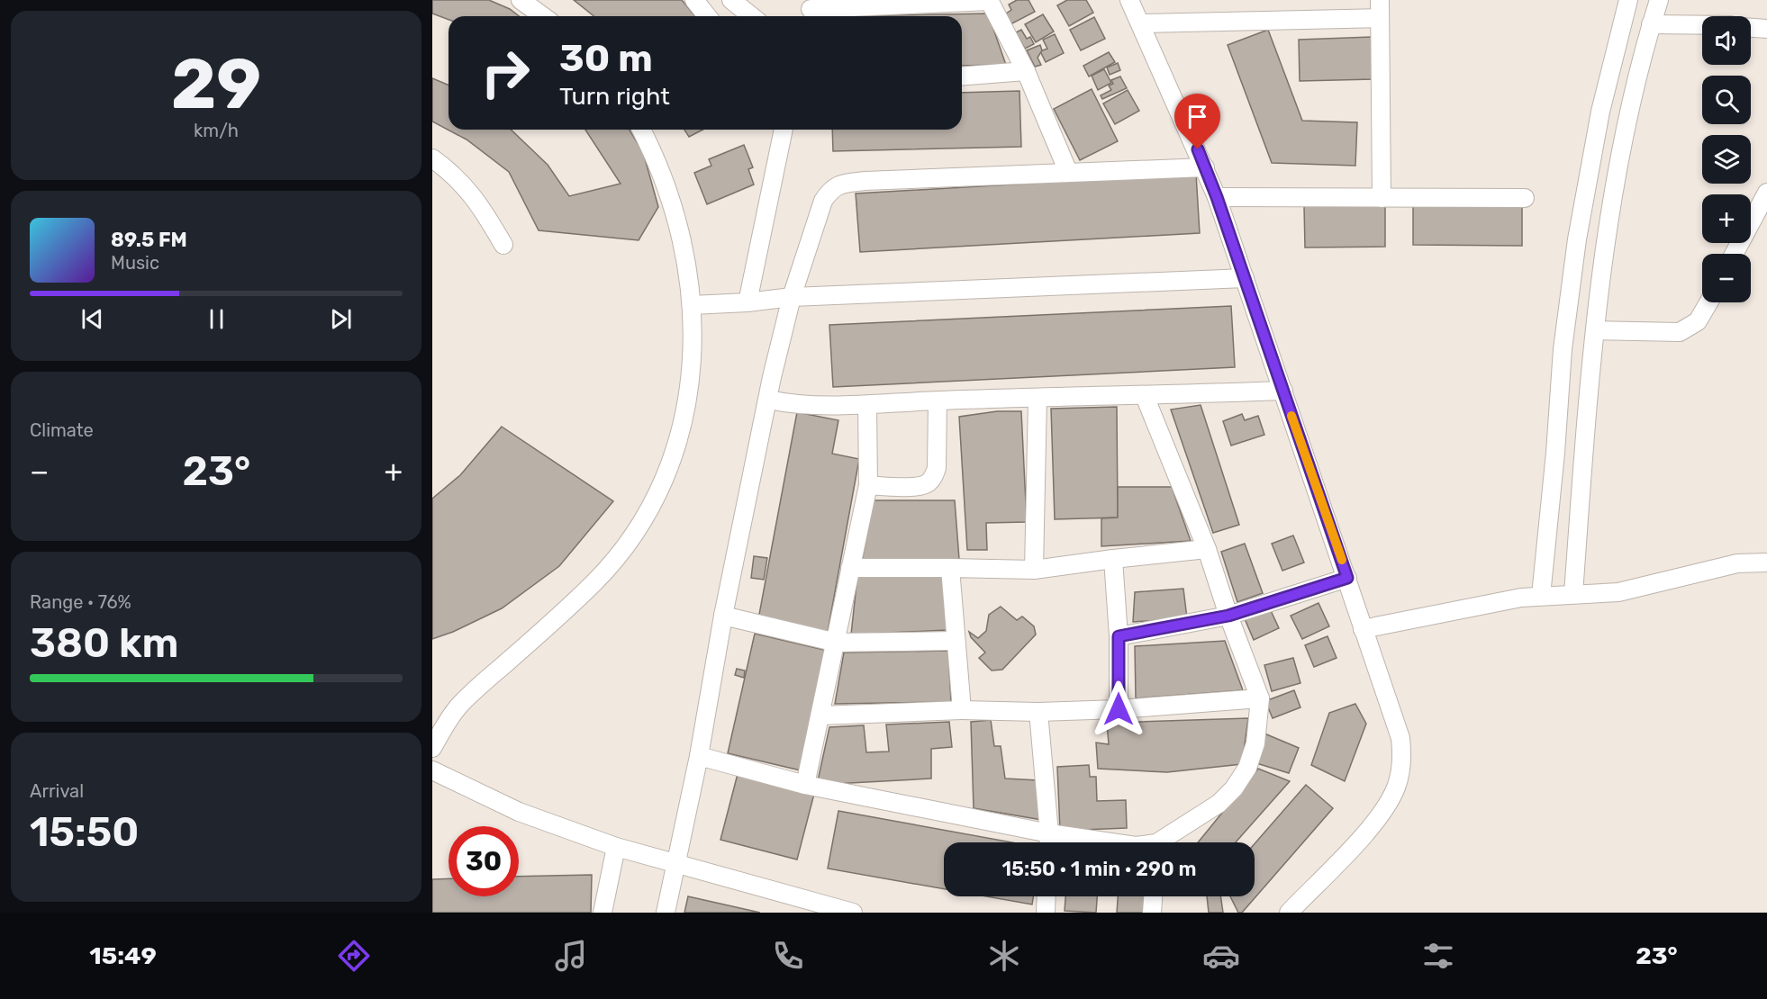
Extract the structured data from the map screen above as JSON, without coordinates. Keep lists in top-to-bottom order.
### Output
{
  "page": {
    "tile": [
      ["29", "km/h"],
      "Climate",
      ["Range · 76%", "380 km"],
      ["Arrival", "15:50"]
    ],
    "map_buttons": ["+", "−"],
    "turn": ["30 m", "Turn right"],
    "song": ["89.5 FM", "Music"],
    "heat": ["−", "23°", "+"],
    "limit": "30",
    "trip": "15:50 · 1 min · 290 m",
    "tabs": ["15:49", "23°"]
  }
}
